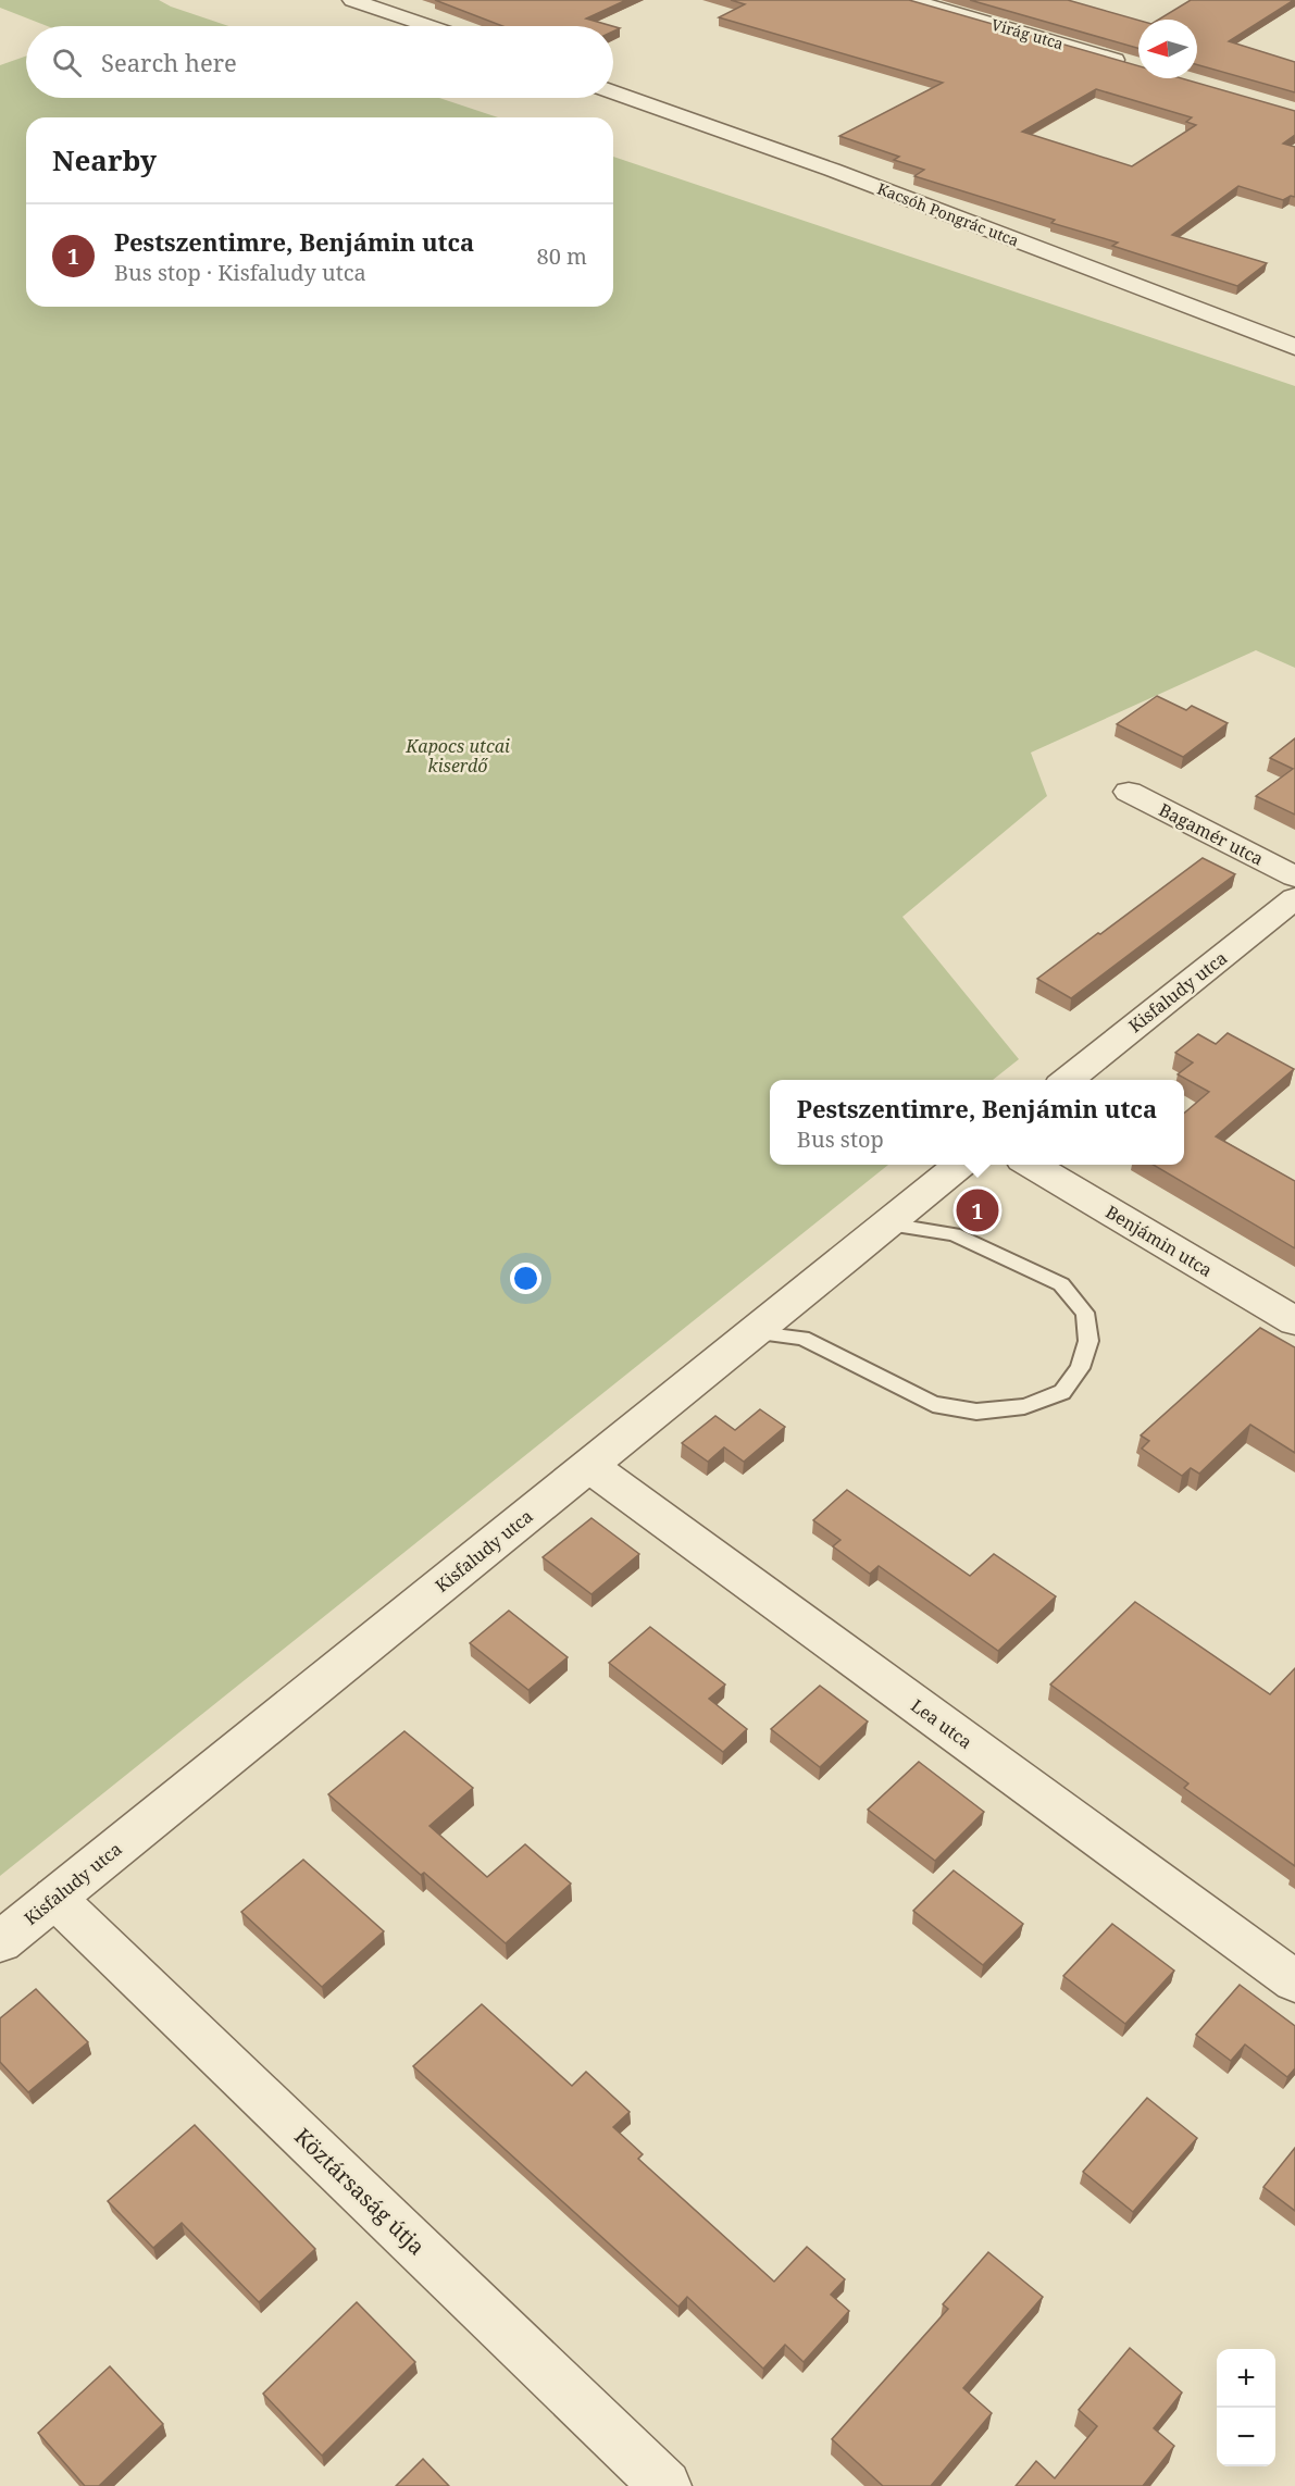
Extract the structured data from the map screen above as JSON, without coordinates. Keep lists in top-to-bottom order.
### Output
{
  "streets": {
    "street": [
      "Virág utca",
      "Kacsóh Pongrác utca",
      "Bagamér utca",
      "Kisfaludy utca",
      "Benjámin utca",
      "Lea utca",
      "Köztársaság útja"
    ]
  },
  "crossings": [
    ["Kisfaludy utca", "Lea utca"],
    ["Kisfaludy utca", "Köztársaság útja"]
  ],
  "parks": ["Kapocs utcai kiserdő"],
  "north": "left",
  "page": {
    "search": "Search here",
    "heading": "Nearby",
    "list": [
      {
        "mark": "1",
        "name": "Pestszentimre, Benjámin utca",
        "note": "Bus stop · Kisfaludy utca",
        "value": "80 m"
      }
    ],
    "popup": ["Pestszentimre, Benjámin utca", "Bus stop"],
    "pins": "1",
    "map_buttons": ["+", "−"]
  }
}
